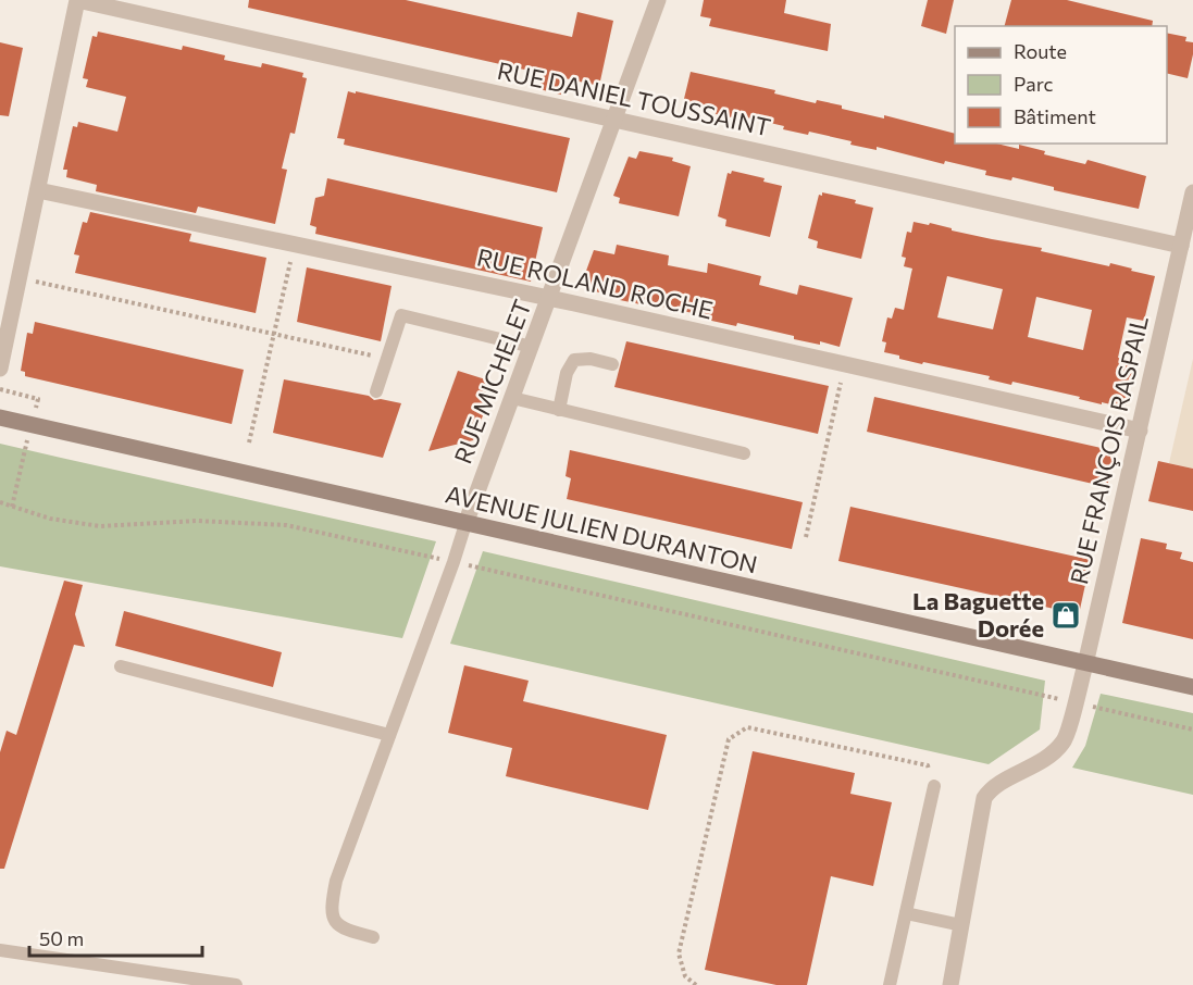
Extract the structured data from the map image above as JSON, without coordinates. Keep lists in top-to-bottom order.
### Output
{
  "streets": {
    "main road": ["AVENUE JULIEN DURANTON"],
    "street": [
      "RUE DANIEL TOUSSAINT",
      "RUE ROLAND ROCHE",
      "RUE MICHELET",
      "RUE FRANÇOIS RASPAIL"
    ]
  },
  "crossings": [
    ["RUE DANIEL TOUSSAINT", "RUE MICHELET"],
    ["RUE DANIEL TOUSSAINT", "RUE FRANÇOIS RASPAIL"],
    ["RUE ROLAND ROCHE", "RUE MICHELET"],
    ["RUE ROLAND ROCHE", "RUE FRANÇOIS RASPAIL"],
    ["RUE MICHELET", "AVENUE JULIEN DURANTON"],
    ["RUE FRANÇOIS RASPAIL", "AVENUE JULIEN DURANTON"]
  ],
  "places": {
    "shop": ["La Baguette Dorée"]
  },
  "legend": ["Route", "Parc", "Bâtiment"],
  "scale_bar": "50 m"
}
